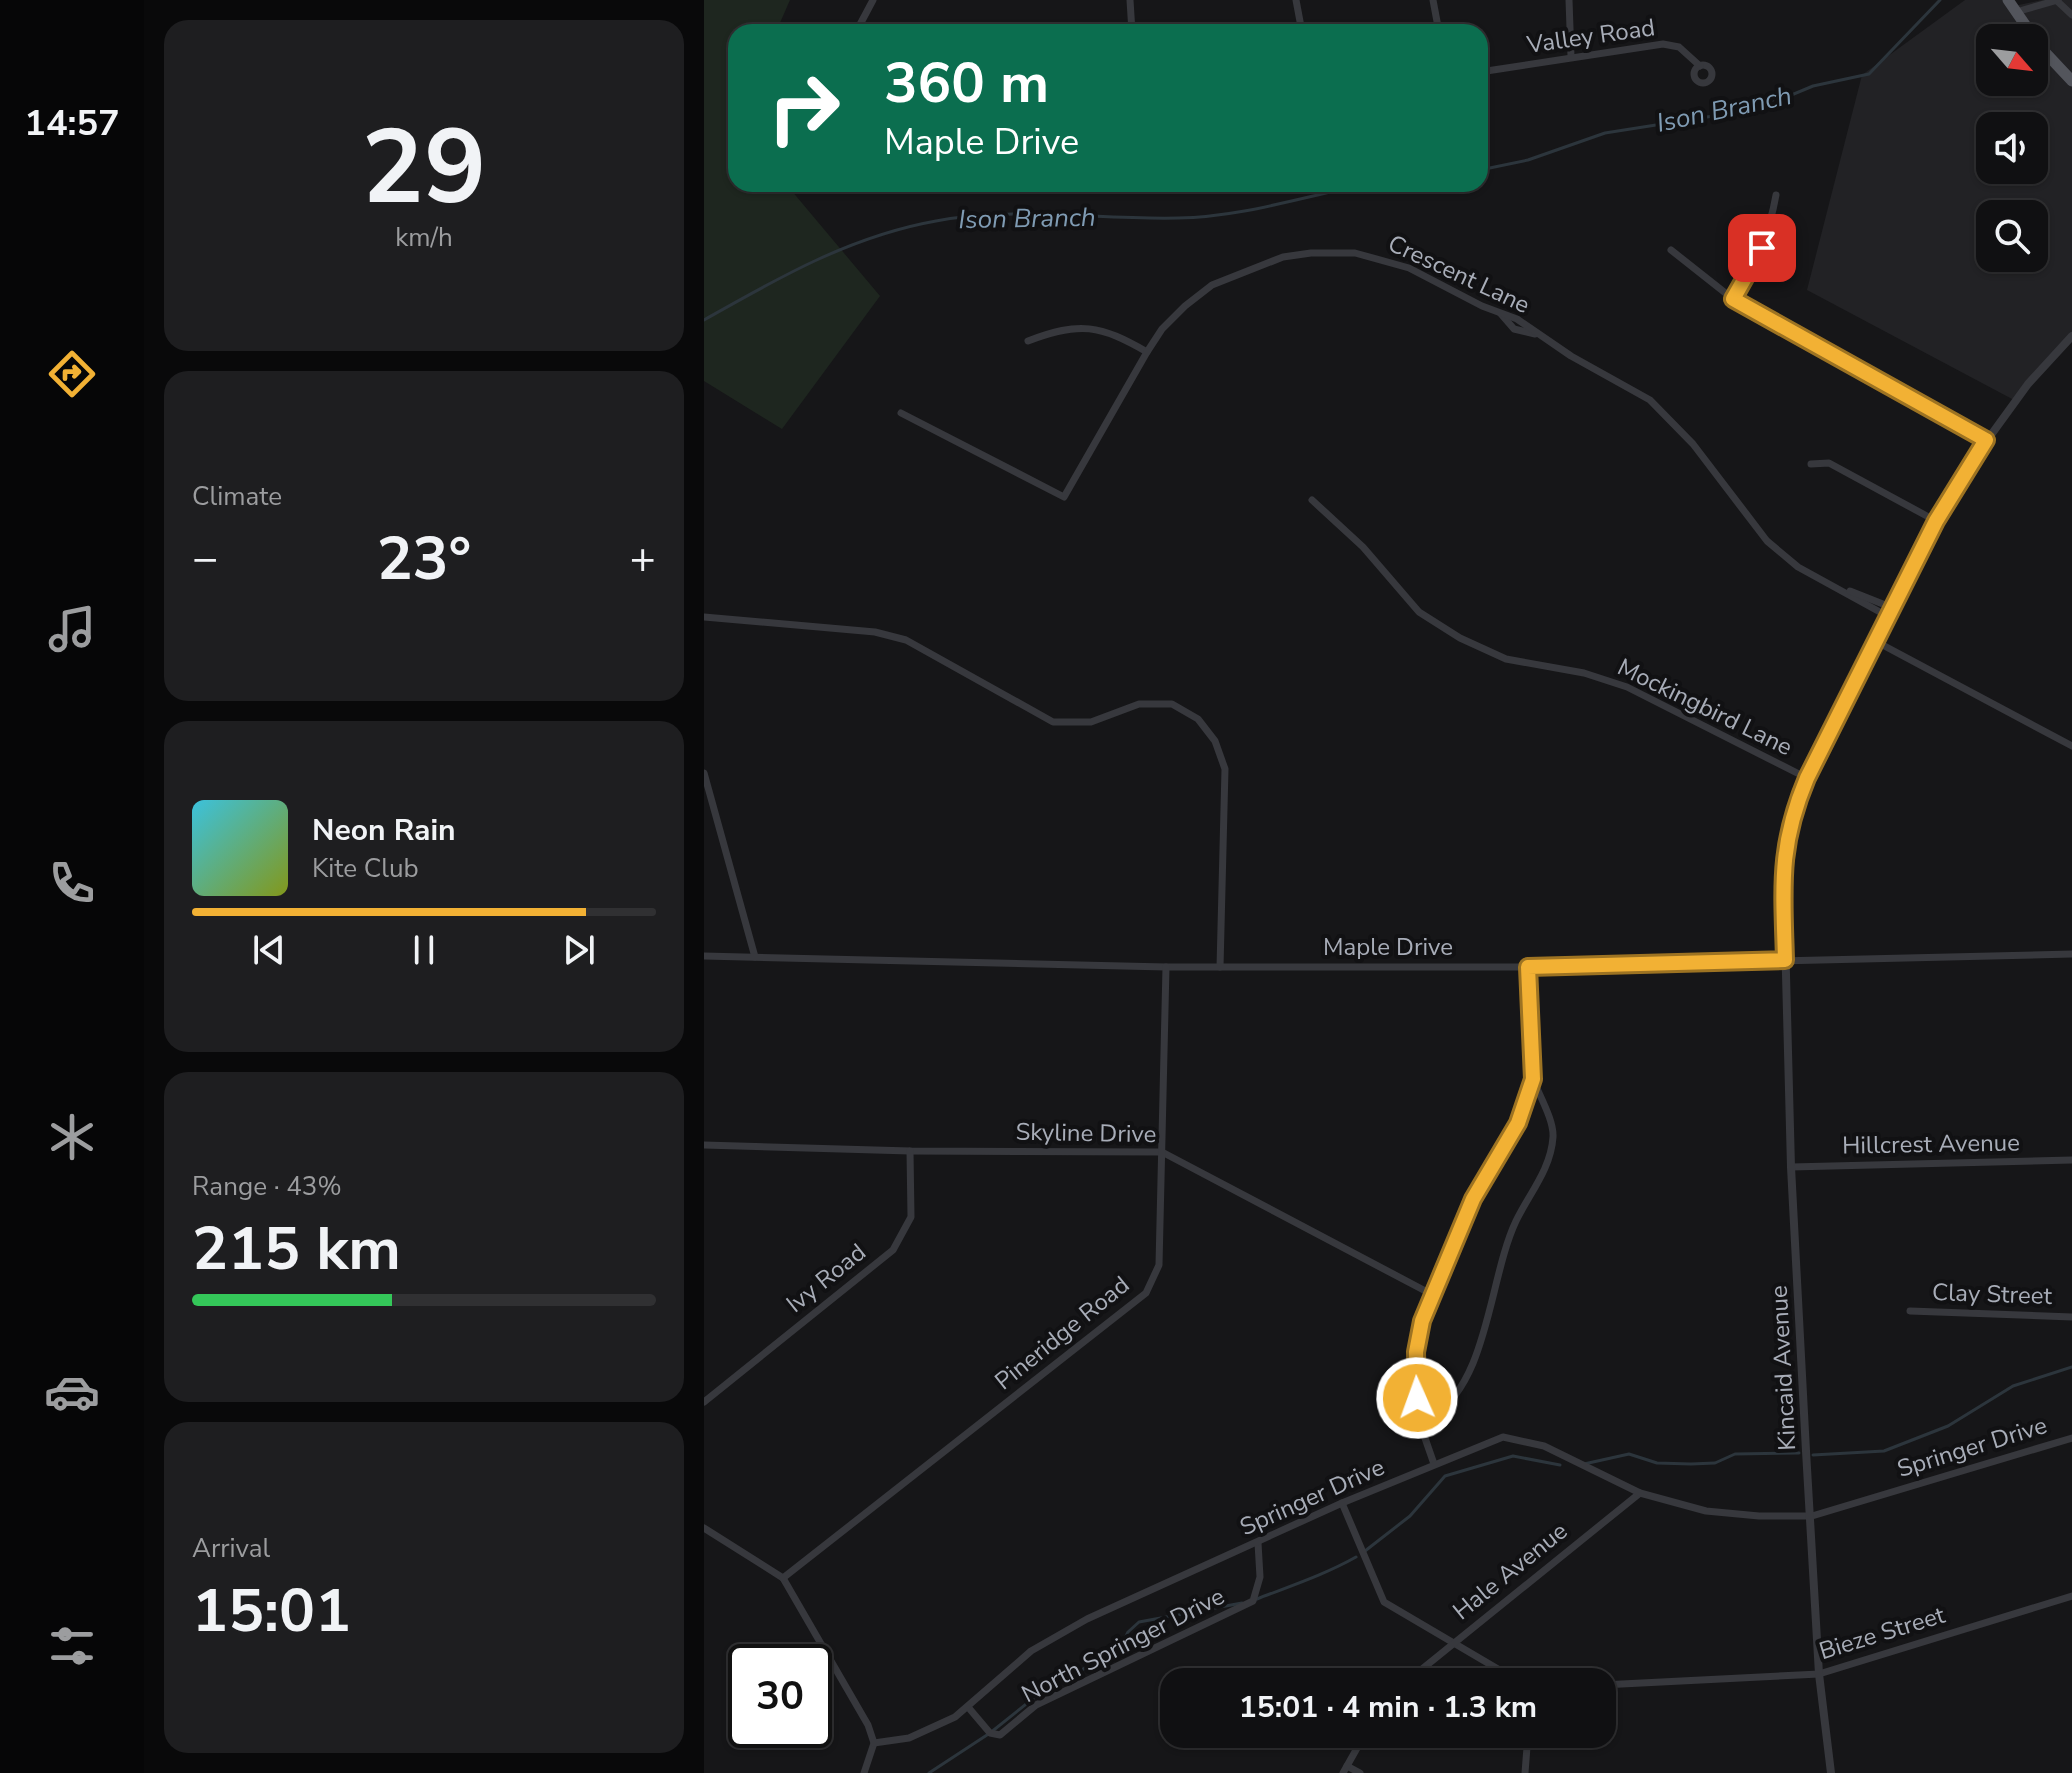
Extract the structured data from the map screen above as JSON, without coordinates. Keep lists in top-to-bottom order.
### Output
{
  "streets": {
    "street": [
      "Valley Road",
      "Crescent Lane",
      "Mockingbird Lane",
      "Maple Drive",
      "Skyline Drive",
      "Hillcrest Avenue",
      "Ivy Road",
      "Clay Street",
      "Pineridge Road",
      "Kincaid Avenue",
      "Springer Drive",
      "Hale Avenue",
      "Bieze Street",
      "North Springer Drive"
    ]
  },
  "crossings": [
    ["Crescent Lane", "Kincaid Avenue"],
    ["Mockingbird Lane", "Kincaid Avenue"],
    ["Maple Drive", "Pineridge Road"],
    ["Maple Drive", "Kincaid Avenue"],
    ["Skyline Drive", "Ivy Road"],
    ["Skyline Drive", "Pineridge Road"],
    ["Hillcrest Avenue", "Kincaid Avenue"],
    ["Kincaid Avenue", "Springer Drive"],
    ["Kincaid Avenue", "Bieze Street"],
    ["Springer Drive", "Hale Avenue"],
    ["Springer Drive", "North Springer Drive"]
  ],
  "water": ["Ison Branch"],
  "north": "bottom right",
  "page": {
    "tabs": "14:57",
    "tile": [
      ["29", "km/h"],
      "Climate",
      ["Range · 43%", "215 km"],
      ["Arrival", "15:01"]
    ],
    "turn": ["360 m", "Maple Drive"],
    "heat": ["−", "23°", "+"],
    "song": ["Neon Rain", "Kite Club"],
    "limit": "30",
    "trip": "15:01 · 4 min · 1.3 km"
  }
}
